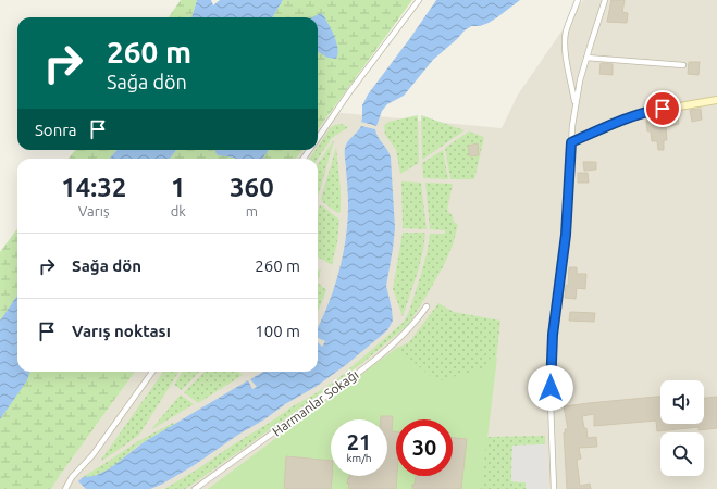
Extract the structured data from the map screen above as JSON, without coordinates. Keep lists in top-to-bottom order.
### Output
{
  "streets": {
    "street": ["Harmanlar Sokağı"]
  },
  "page": {
    "turn": ["260 m", "Sağa dön"],
    "then": "Sonra",
    "eta": [
      "14:32",
      "Varış",
      "1",
      "dk",
      "360",
      "m"
    ],
    "list": [
      {
        "name": "Sağa dön",
        "value": "260 m"
      },
      {
        "name": "Varış noktası",
        "value": "100 m"
      }
    ],
    "speed": "21 km/h",
    "limit": "30"
  }
}
